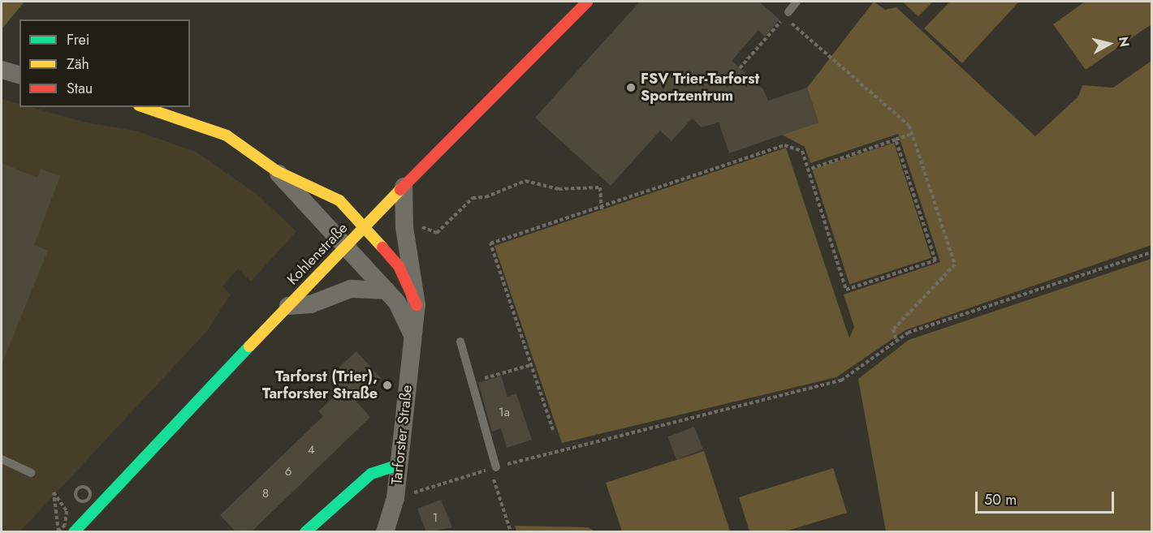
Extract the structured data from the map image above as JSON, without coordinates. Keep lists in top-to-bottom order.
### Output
{
  "streets": {
    "main road": ["Kohlenstraße"],
    "street": ["Tarforster Straße"]
  },
  "crossings": [
    ["Kohlenstraße", "Tarforster Straße"]
  ],
  "places": ["FSV Trier-Tarforst Sportzentrum", "Tarforst (Trier), Tarforster Straße"],
  "house_numbers": [
    "1a",
    "4",
    "6",
    "8",
    "1"
  ],
  "legend": ["Frei", "Zäh", "Stau"],
  "scale_bar": "50 m",
  "north": "right"
}
